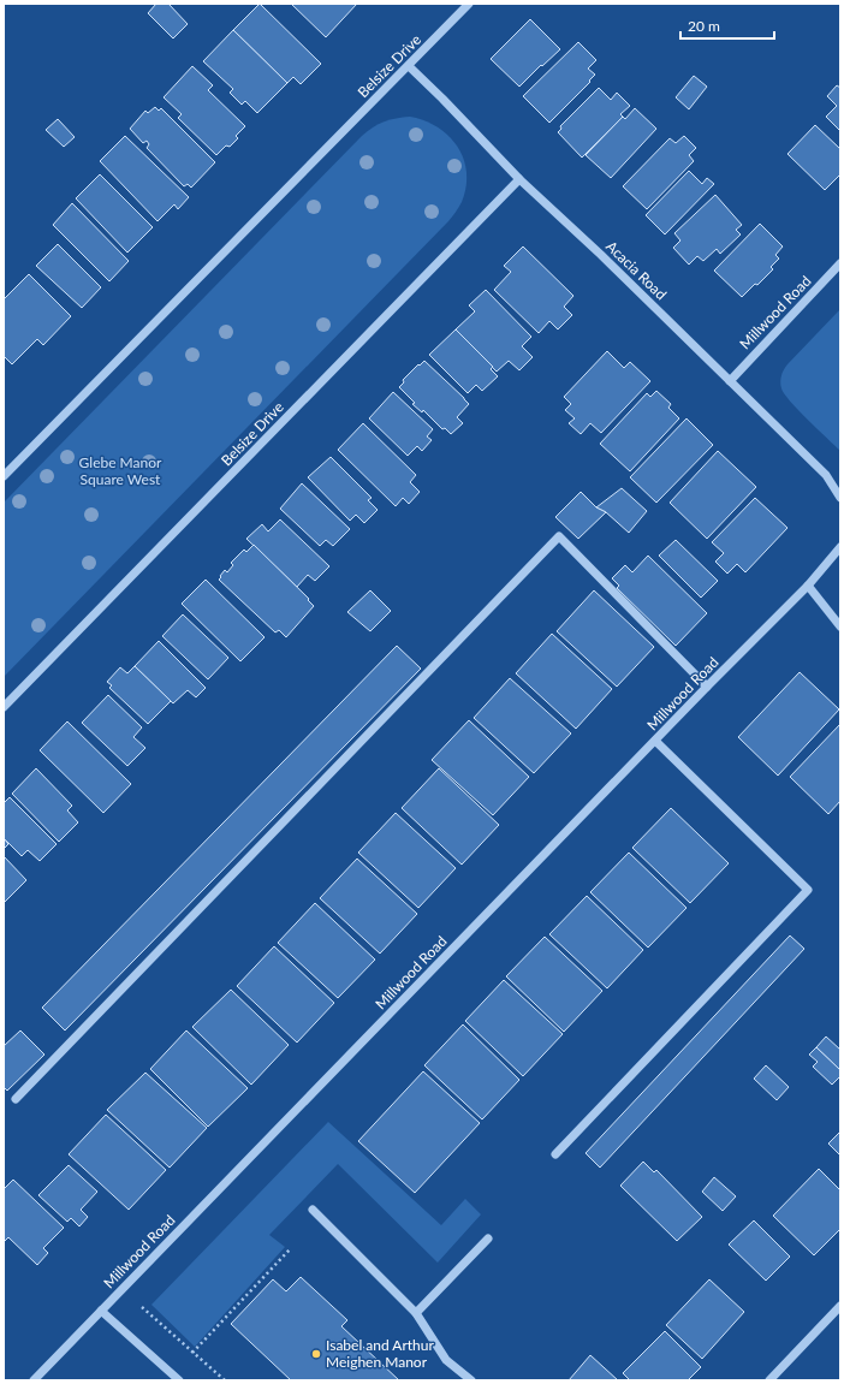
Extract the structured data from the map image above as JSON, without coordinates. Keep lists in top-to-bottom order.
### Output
{
  "streets": {
    "street": ["Belsize Drive", "Acacia Road", "Millwood Road"]
  },
  "crossings": [
    ["Belsize Drive", "Acacia Road"],
    ["Acacia Road", "Millwood Road"]
  ],
  "parks": ["Glebe Manor Square West"],
  "places": ["Isabel and Arthur Meighen Manor"],
  "scale_bar": "20 m"
}
